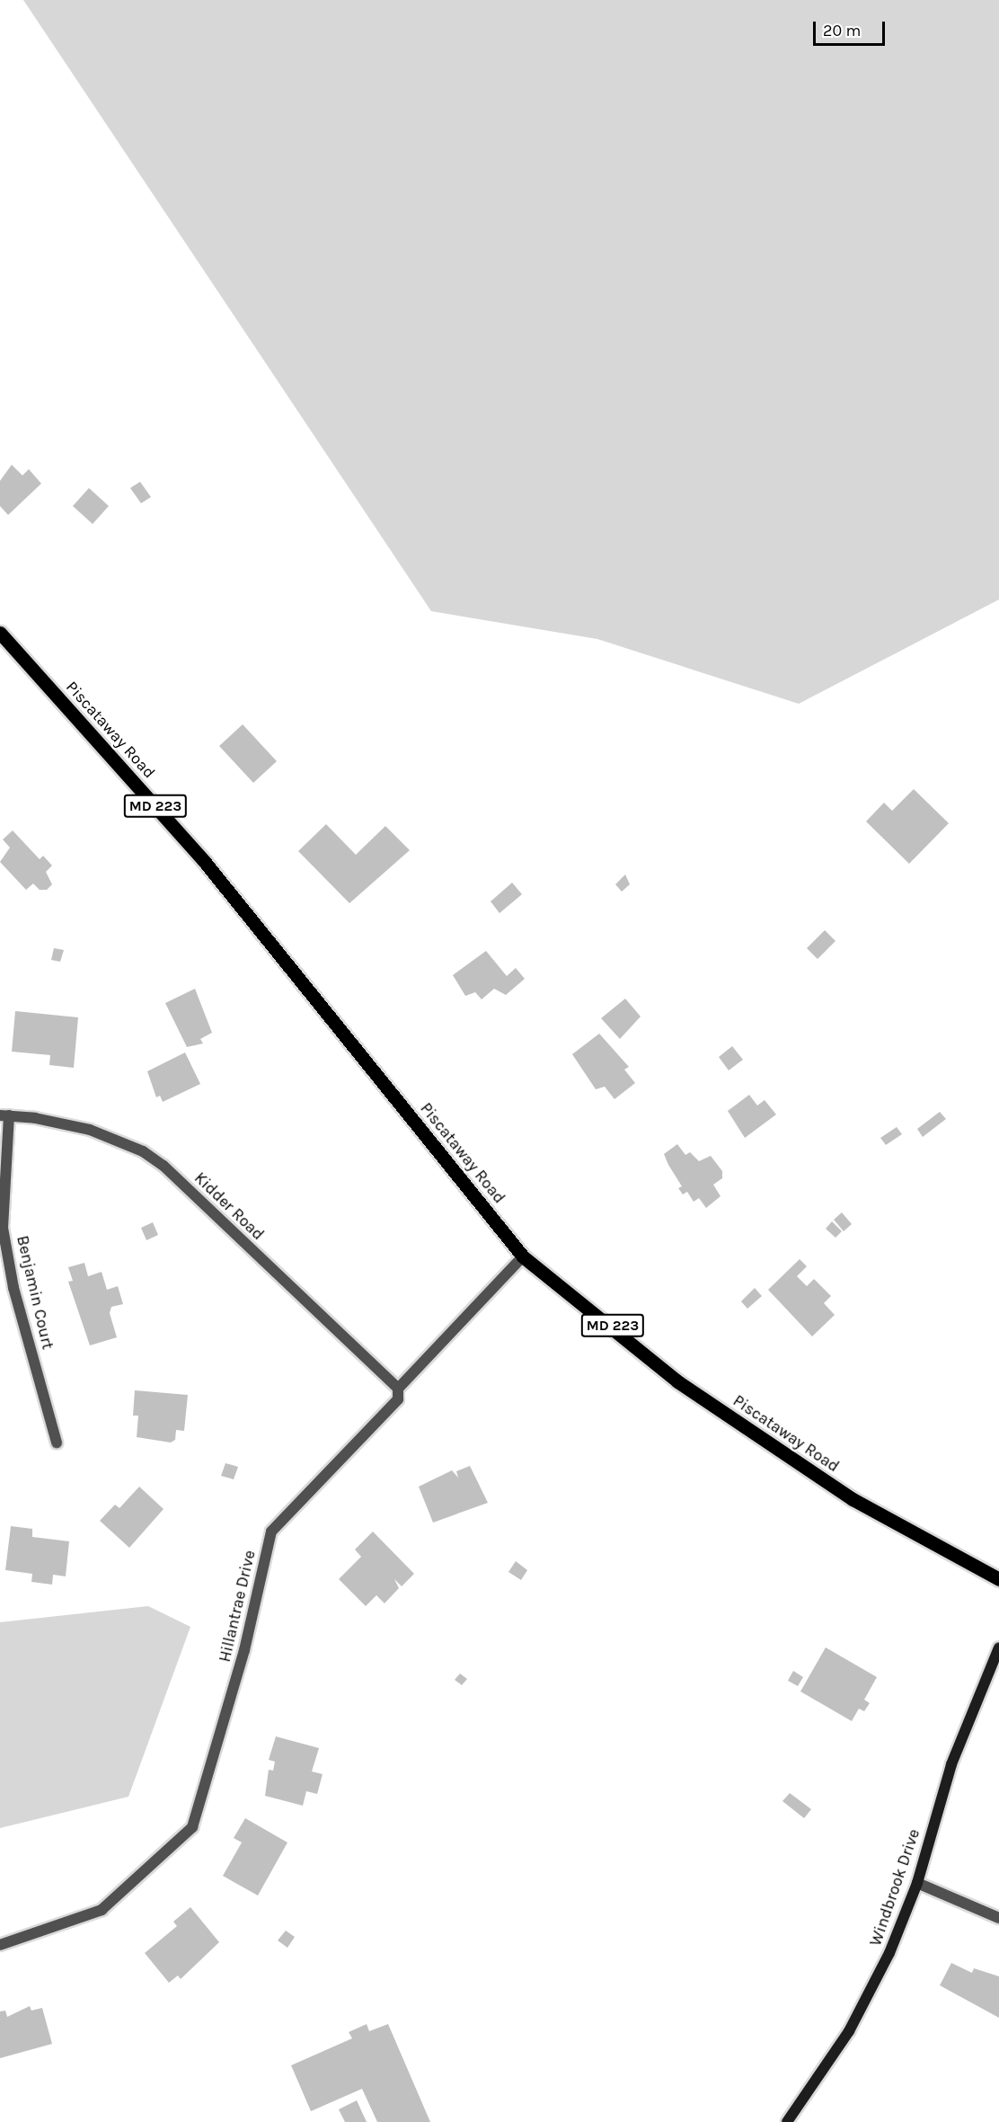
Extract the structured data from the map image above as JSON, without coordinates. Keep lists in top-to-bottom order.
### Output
{
  "streets": {
    "main road": ["Piscataway Road", "MD 223"],
    "street": [
      "Kidder Road",
      "Benjamin Court",
      "Hillantrae Drive",
      "Windbrook Drive"
    ]
  },
  "crossings": [
    ["Piscataway Road", "Hillantrae Drive"],
    ["Kidder Road", "Benjamin Court"],
    ["Kidder Road", "Hillantrae Drive"]
  ],
  "scale_bar": "20 m"
}
